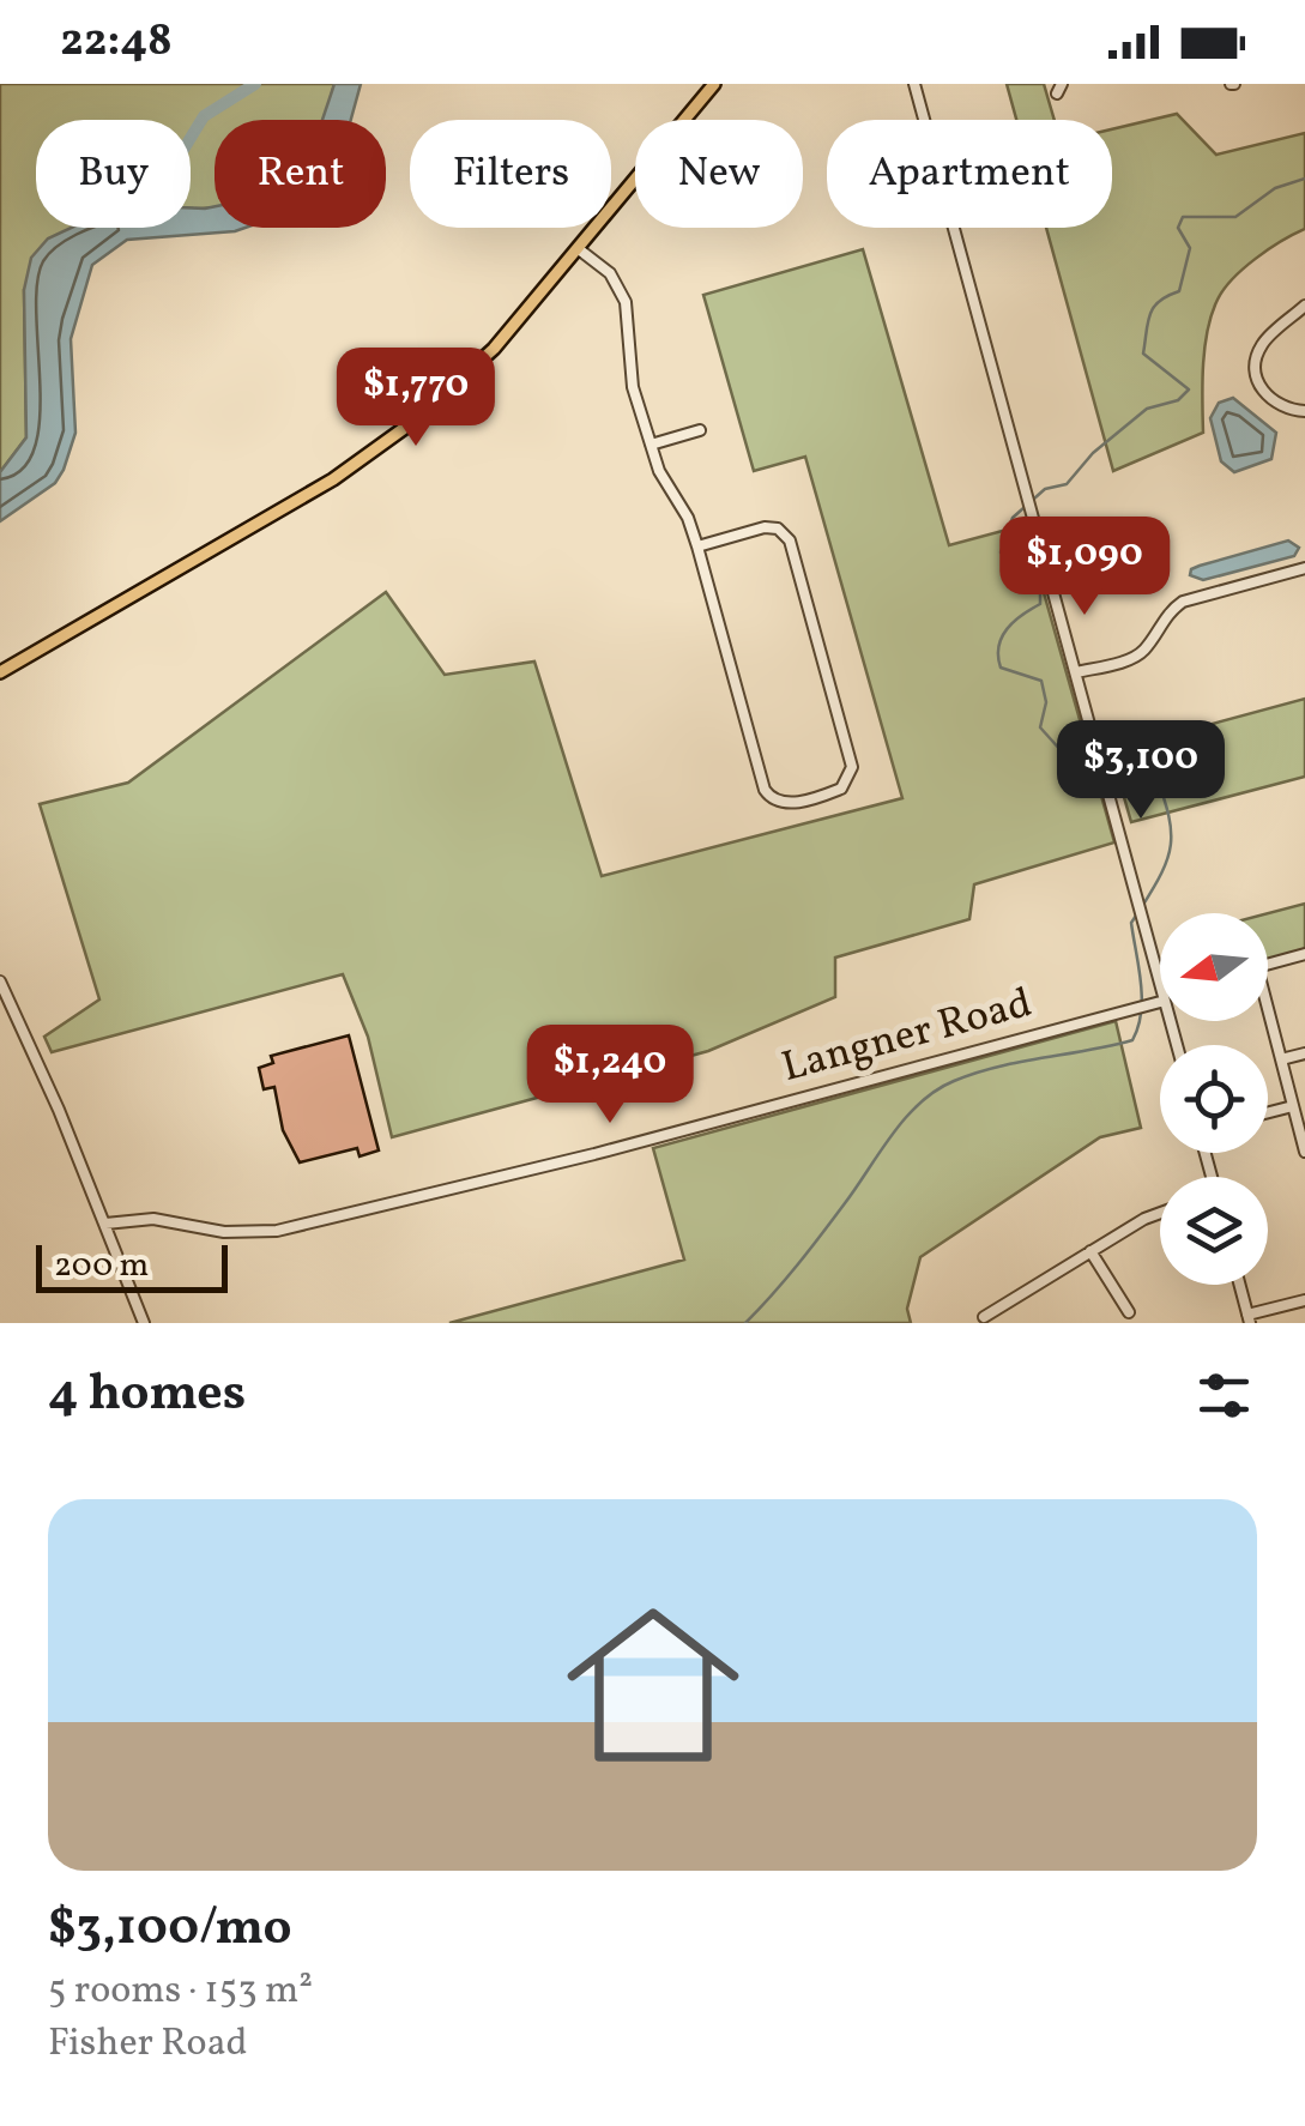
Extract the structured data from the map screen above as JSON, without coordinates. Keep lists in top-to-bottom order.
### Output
{
  "streets": {
    "street": ["Langner Road"]
  },
  "scale_bar": "200 m",
  "north": "left",
  "page": {
    "status": "22:48",
    "chip": [
      "Buy",
      "Rent",
      "Filters",
      "New",
      "Apartment"
    ],
    "price": [
      "$1,770",
      "$1,090",
      "$3,100",
      "$1,240"
    ],
    "scale": "200 m",
    "heading": "4 homes",
    "list": [
      {
        "name": "$3,100/mo",
        "note": "5 rooms · 153 m² · Fisher Road"
      }
    ]
  }
}
